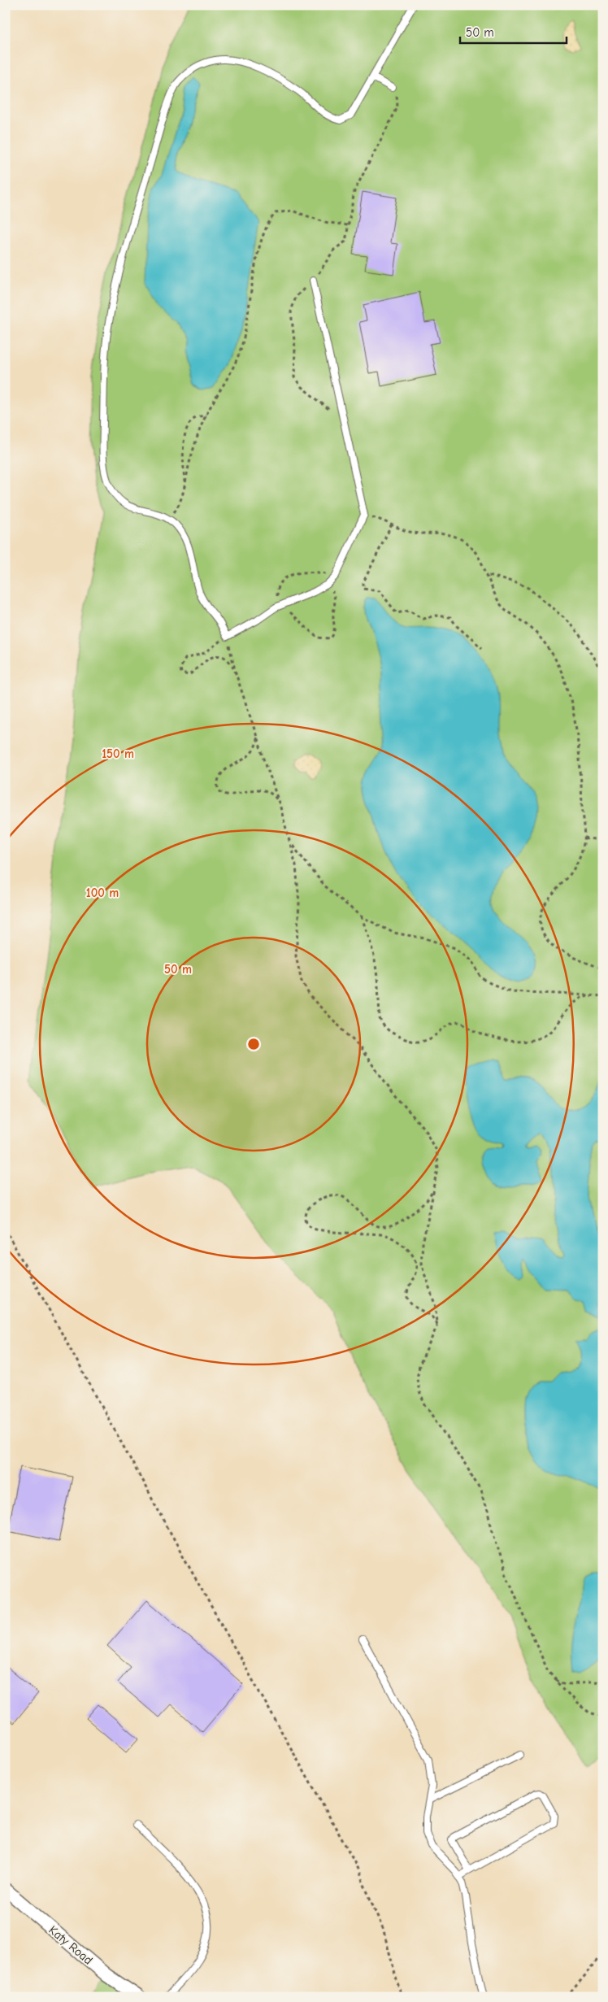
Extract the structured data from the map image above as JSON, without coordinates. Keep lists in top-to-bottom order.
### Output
{
  "streets": {
    "street": ["Katy Road"]
  },
  "scale_bar": "50 m",
  "rings": ["150 m", "100 m", "50 m"]
}
